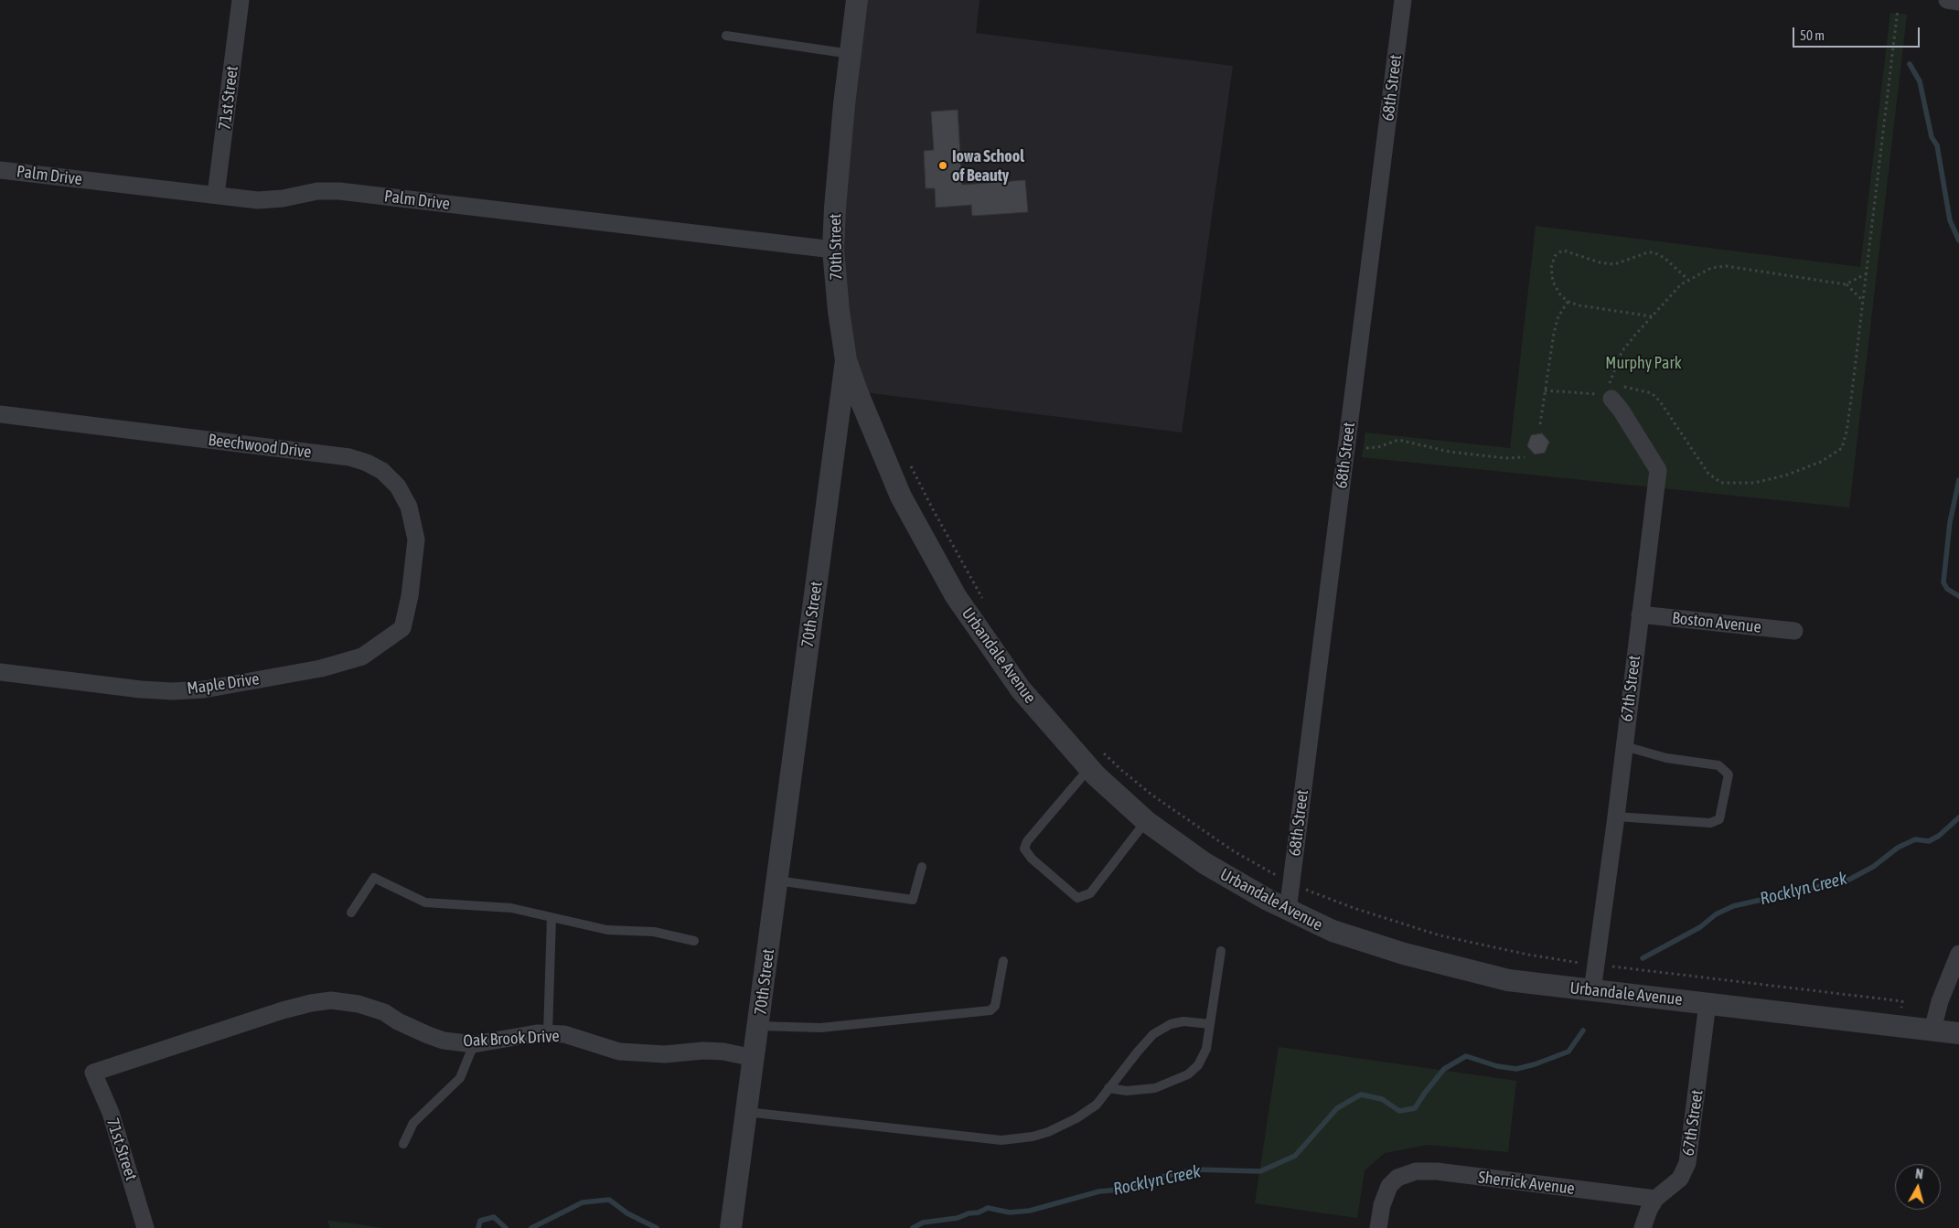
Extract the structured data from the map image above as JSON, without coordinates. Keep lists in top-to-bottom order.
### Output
{
  "streets": {
    "street": [
      "68th Street",
      "71st Street",
      "Palm Drive",
      "70th Street",
      "Beechwood Drive",
      "Boston Avenue",
      "Urbandale Avenue",
      "Maple Drive",
      "67th Street",
      "Oak Brook Drive",
      "Sherrick Avenue"
    ]
  },
  "crossings": [
    ["68th Street", "Urbandale Avenue"],
    ["71st Street", "Palm Drive"],
    ["71st Street", "Oak Brook Drive"],
    ["Palm Drive", "70th Street"],
    ["70th Street", "Urbandale Avenue"],
    ["70th Street", "Oak Brook Drive"],
    ["Beechwood Drive", "Maple Drive"],
    ["Boston Avenue", "67th Street"],
    ["Urbandale Avenue", "67th Street"],
    ["67th Street", "Sherrick Avenue"]
  ],
  "water": ["Rocklyn Creek"],
  "parks": ["Murphy Park"],
  "places": ["Iowa School of Beauty"],
  "scale_bar": "50 m",
  "north": "top"
}
